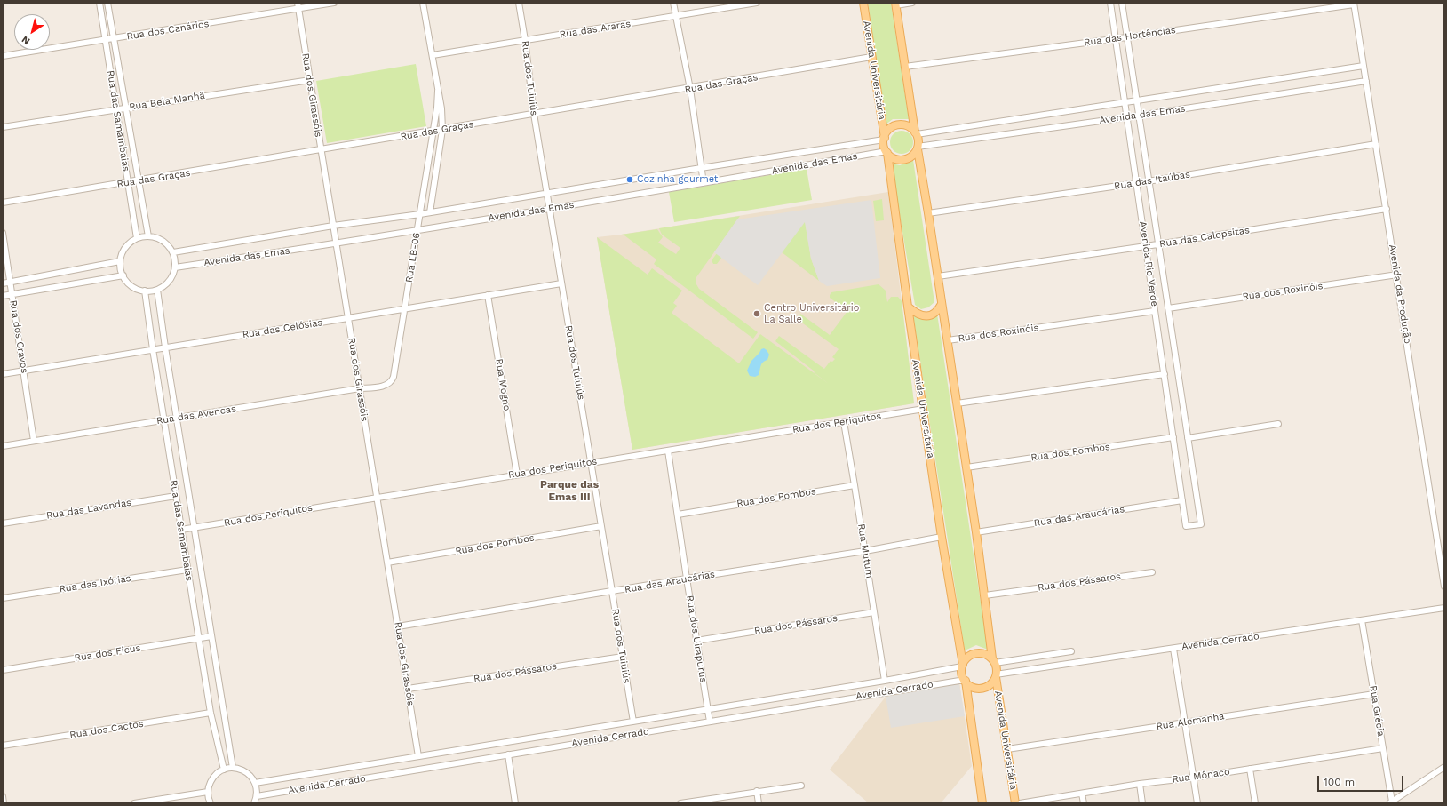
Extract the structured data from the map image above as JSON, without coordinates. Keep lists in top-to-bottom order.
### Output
{
  "streets": {
    "main road": ["Avenida Universitária"],
    "street": [
      "Rua das Araras",
      "Rua dos Canários",
      "Rua das Hortências",
      "Rua dos Tuiuiús",
      "Rua das Graças",
      "Rua dos Girassóis",
      "Rua Bela Manhã",
      "Avenida das Emas",
      "Rua das Samambaias",
      "Rua das Itaúbas",
      "Rua das Calopsitas",
      "Rua LB-06",
      "Avenida Rio Verde",
      "Rua dos Roxinóis",
      "Avenida da Produção",
      "Rua das Celósias",
      "Rua dos Cravos",
      "Rua Mogno",
      "Rua das Avencas",
      "Rua dos Periquitos",
      "Rua dos Pombos",
      "Rua das Lavandas",
      "Rua das Araucárias",
      "Rua Mutum",
      "Rua dos Pássaros",
      "Rua das Ixórias",
      "Rua dos Uirapurus",
      "Avenida Cerrado",
      "Rua dos Fícus",
      "Rua Grécia",
      "Rua Alemanha",
      "Rua dos Cactos",
      "Rua Mônaco"
    ]
  },
  "crossings": [
    ["Rua das Araras", "Rua dos Tuiuiús"],
    ["Rua dos Canários", "Rua dos Girassóis"],
    ["Rua dos Canários", "Rua das Samambaias"],
    ["Rua das Hortências", "Avenida Rio Verde"],
    ["Rua das Hortências", "Avenida da Produção"],
    ["Avenida Universitária", "Rua das Graças"],
    ["Avenida Universitária", "Avenida das Emas"],
    ["Avenida Universitária", "Rua dos Periquitos"],
    ["Avenida Universitária", "Rua das Araucárias"],
    ["Avenida Universitária", "Avenida Cerrado"],
    ["Avenida Universitária", "Rua Alemanha"],
    ["Rua dos Tuiuiús", "Rua das Graças"],
    ["Rua dos Tuiuiús", "Avenida das Emas"],
    ["Rua dos Tuiuiús", "Rua das Celósias"],
    ["Rua dos Tuiuiús", "Rua dos Periquitos"],
    ["Rua dos Tuiuiús", "Rua dos Pombos"],
    ["Rua dos Tuiuiús", "Rua das Araucárias"],
    ["Rua dos Tuiuiús", "Rua dos Pássaros"],
    ["Rua dos Tuiuiús", "Avenida Cerrado"],
    ["Rua das Graças", "Rua dos Girassóis"],
    ["Rua das Graças", "Rua das Samambaias"],
    ["Rua das Graças", "Rua LB-06"],
    ["Rua dos Girassóis", "Rua Bela Manhã"],
    ["Rua dos Girassóis", "Avenida das Emas"],
    ["Rua dos Girassóis", "Rua das Celósias"],
    ["Rua dos Girassóis", "Rua das Avencas"],
    ["Rua dos Girassóis", "Rua dos Periquitos"],
    ["Rua dos Girassóis", "Rua dos Pombos"],
    ["Rua dos Girassóis", "Rua das Araucárias"],
    ["Rua dos Girassóis", "Rua dos Pássaros"],
    ["Rua dos Girassóis", "Avenida Cerrado"],
    ["Rua Bela Manhã", "Rua das Samambaias"],
    ["Avenida das Emas", "Rua das Samambaias"],
    ["Avenida das Emas", "Rua LB-06"],
    ["Avenida das Emas", "Avenida Rio Verde"],
    ["Avenida das Emas", "Avenida da Produção"],
    ["Rua das Samambaias", "Rua das Celósias"],
    ["Rua das Samambaias", "Rua das Avencas"],
    ["Rua das Samambaias", "Rua dos Periquitos"],
    ["Rua das Samambaias", "Rua das Lavandas"],
    ["Rua das Samambaias", "Rua das Ixórias"],
    ["Rua das Samambaias", "Rua dos Fícus"],
    ["Rua das Samambaias", "Rua dos Cactos"],
    ["Rua das Itaúbas", "Avenida Rio Verde"],
    ["Rua das Itaúbas", "Avenida da Produção"],
    ["Rua das Calopsitas", "Avenida Rio Verde"],
    ["Rua das Calopsitas", "Avenida da Produção"],
    ["Rua LB-06", "Rua das Celósias"],
    ["Rua LB-06", "Rua das Avencas"],
    ["Avenida Rio Verde", "Rua dos Roxinóis"],
    ["Avenida Rio Verde", "Rua dos Pombos"],
    ["Avenida Rio Verde", "Rua das Araucárias"],
    ["Rua dos Roxinóis", "Avenida da Produção"],
    ["Rua das Celósias", "Rua dos Cravos"],
    ["Rua das Celósias", "Rua Mogno"],
    ["Rua dos Cravos", "Rua das Avencas"],
    ["Rua Mogno", "Rua dos Periquitos"],
    ["Rua dos Periquitos", "Rua Mutum"],
    ["Rua dos Periquitos", "Rua dos Uirapurus"],
    ["Rua dos Pombos", "Rua Mutum"],
    ["Rua dos Pombos", "Rua dos Uirapurus"],
    ["Rua das Araucárias", "Rua Mutum"],
    ["Rua das Araucárias", "Rua dos Uirapurus"],
    ["Rua Mutum", "Rua dos Pássaros"],
    ["Rua Mutum", "Avenida Cerrado"],
    ["Rua dos Pássaros", "Rua dos Uirapurus"],
    ["Rua dos Uirapurus", "Avenida Cerrado"],
    ["Avenida Cerrado", "Rua Grécia"],
    ["Rua Grécia", "Rua Alemanha"],
    ["Rua Grécia", "Rua Mônaco"]
  ],
  "districts": ["Parque das Emas III"],
  "places": ["Cozinha gourmet", "Centro Universitário La Salle"],
  "scale_bar": "100 m",
  "north": "bottom left"
}
